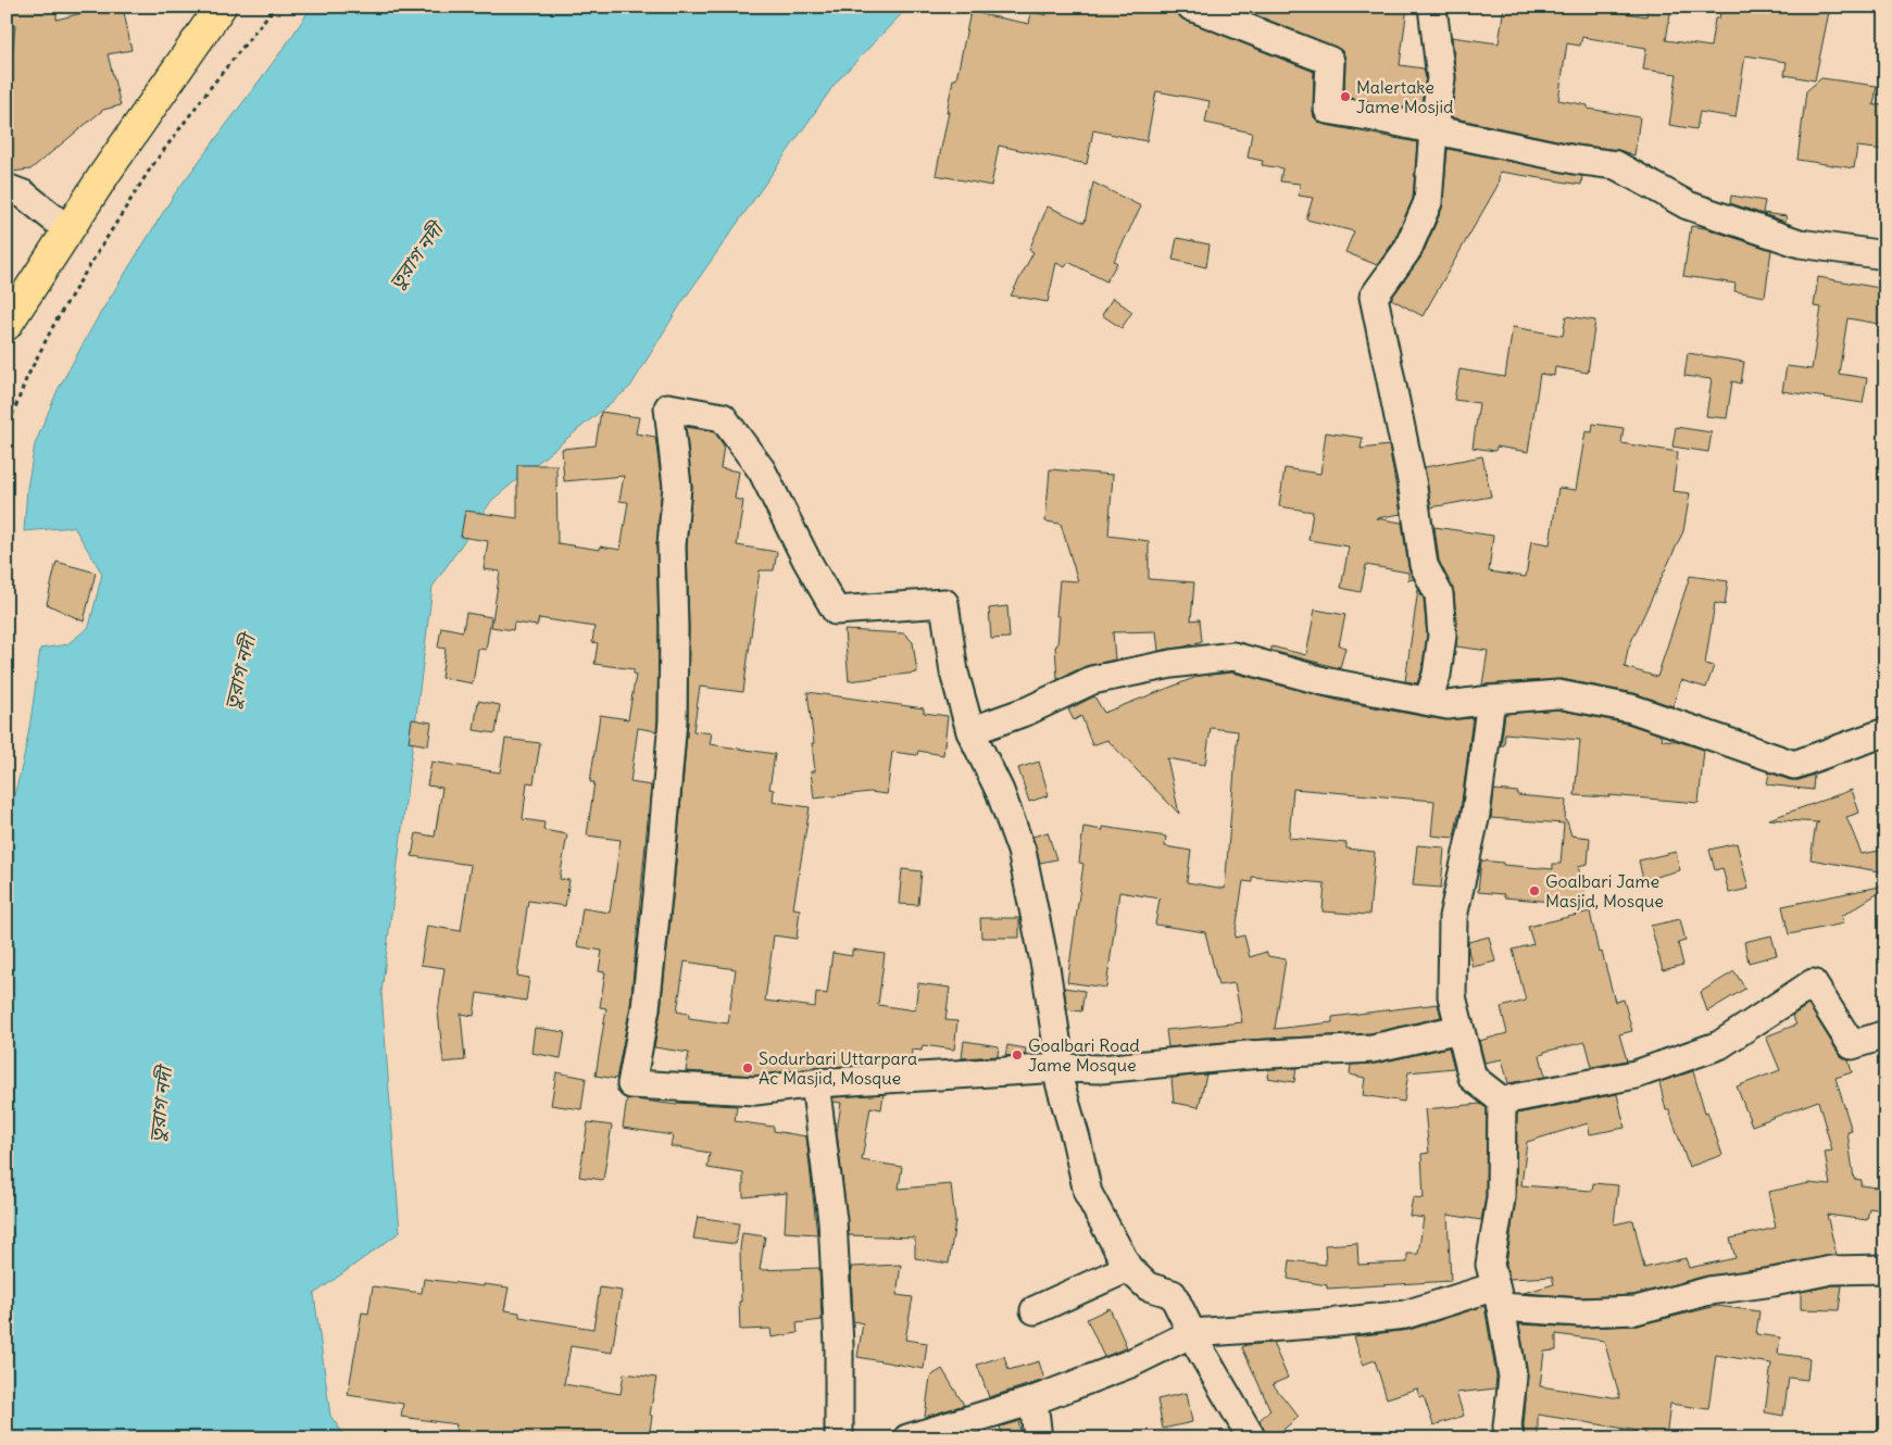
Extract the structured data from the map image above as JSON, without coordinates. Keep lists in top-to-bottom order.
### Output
{
  "water": ["তুরাগ নদী"],
  "places": [
    "Malertake Jame Mosjid",
    "Goalbari Jame Masjid, Mosque",
    "Goalbari Road Jame Mosque",
    "Sodurbari Uttarpara Ac Masjid, Mosque"
  ]
}
